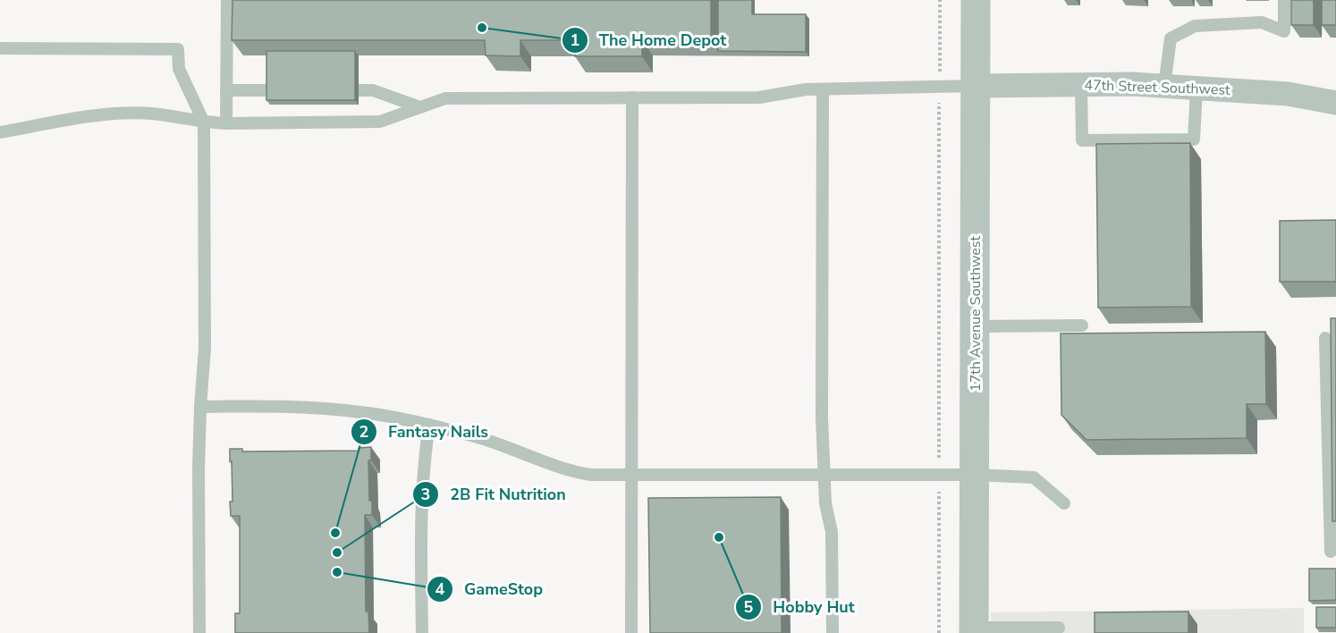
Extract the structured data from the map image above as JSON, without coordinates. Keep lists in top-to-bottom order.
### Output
{
  "streets": {
    "street": ["47th Street Southwest", "17th Avenue Southwest"]
  },
  "crossings": [
    ["47th Street Southwest", "17th Avenue Southwest"]
  ],
  "places": [
    "The Home Depot",
    "Fantasy Nails",
    "Hobby Hut",
    "2B Fit Nutrition",
    "GameStop"
  ]
}
